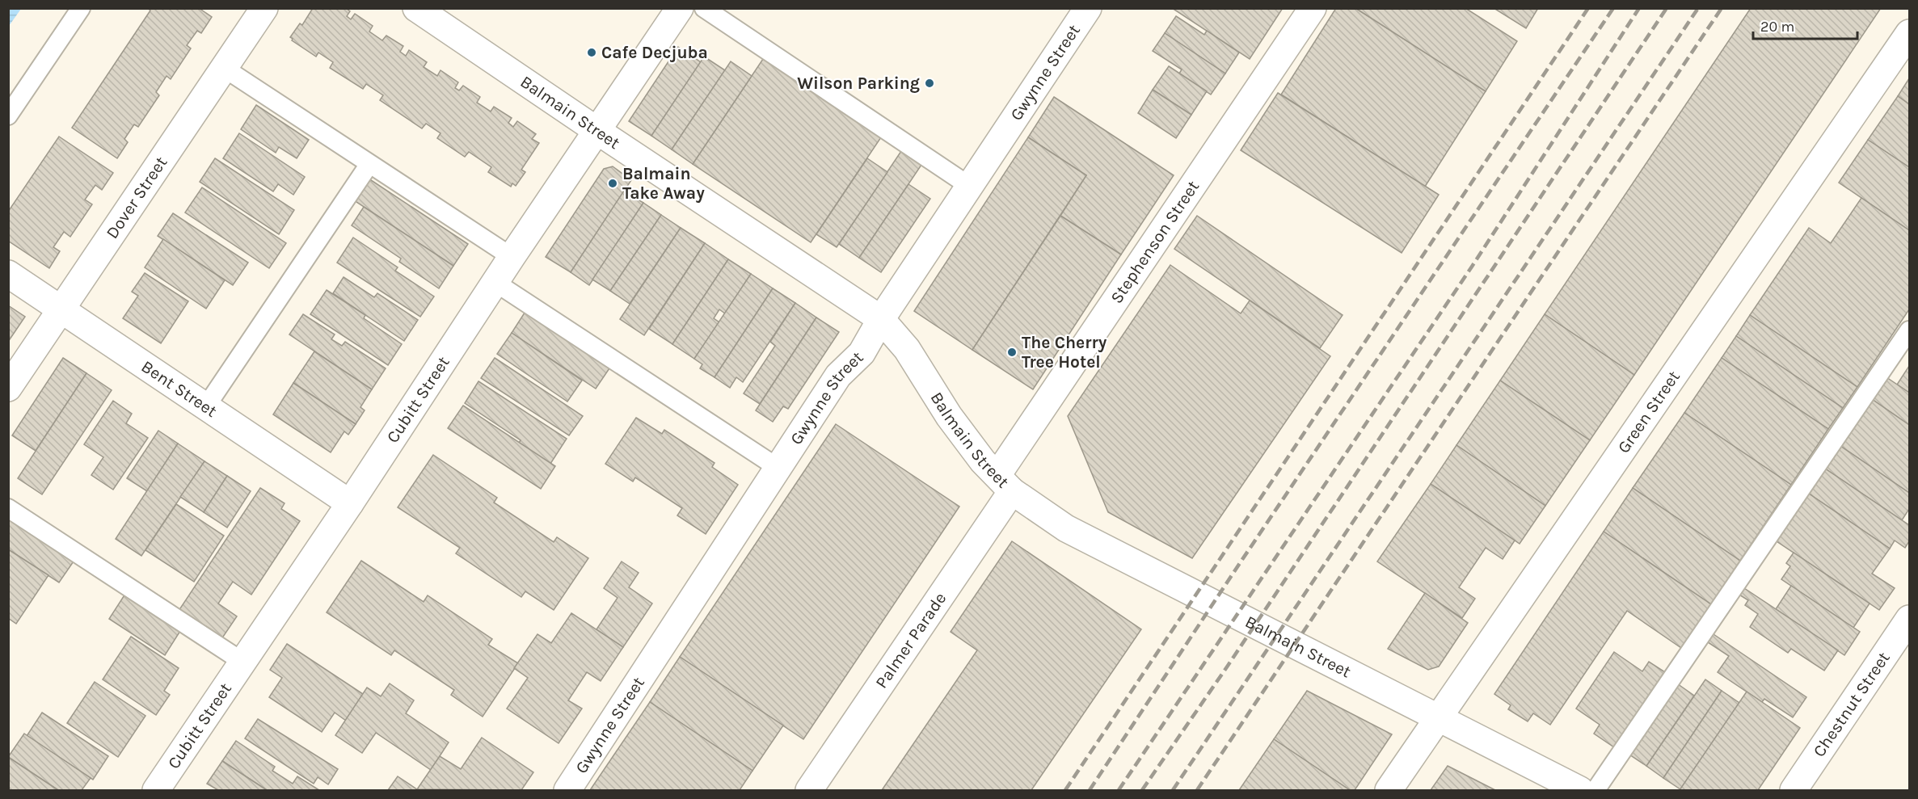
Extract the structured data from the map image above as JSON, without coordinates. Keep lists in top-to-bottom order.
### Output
{
  "streets": {
    "street": [
      "Gwynne Street",
      "Balmain Street",
      "Dover Street",
      "Stephenson Street",
      "Bent Street",
      "Cubitt Street",
      "Green Street",
      "Palmer Parade",
      "Chestnut Street"
    ]
  },
  "crossings": [
    ["Gwynne Street", "Balmain Street"],
    ["Balmain Street", "Stephenson Street"],
    ["Balmain Street", "Cubitt Street"],
    ["Balmain Street", "Green Street"],
    ["Balmain Street", "Palmer Parade"],
    ["Dover Street", "Bent Street"],
    ["Stephenson Street", "Palmer Parade"],
    ["Bent Street", "Cubitt Street"]
  ],
  "places": [
    "Cafe Decjuba",
    "Wilson Parking",
    "Balmain Take Away",
    "The Cherry Tree Hotel"
  ],
  "scale_bar": "20 m"
}
